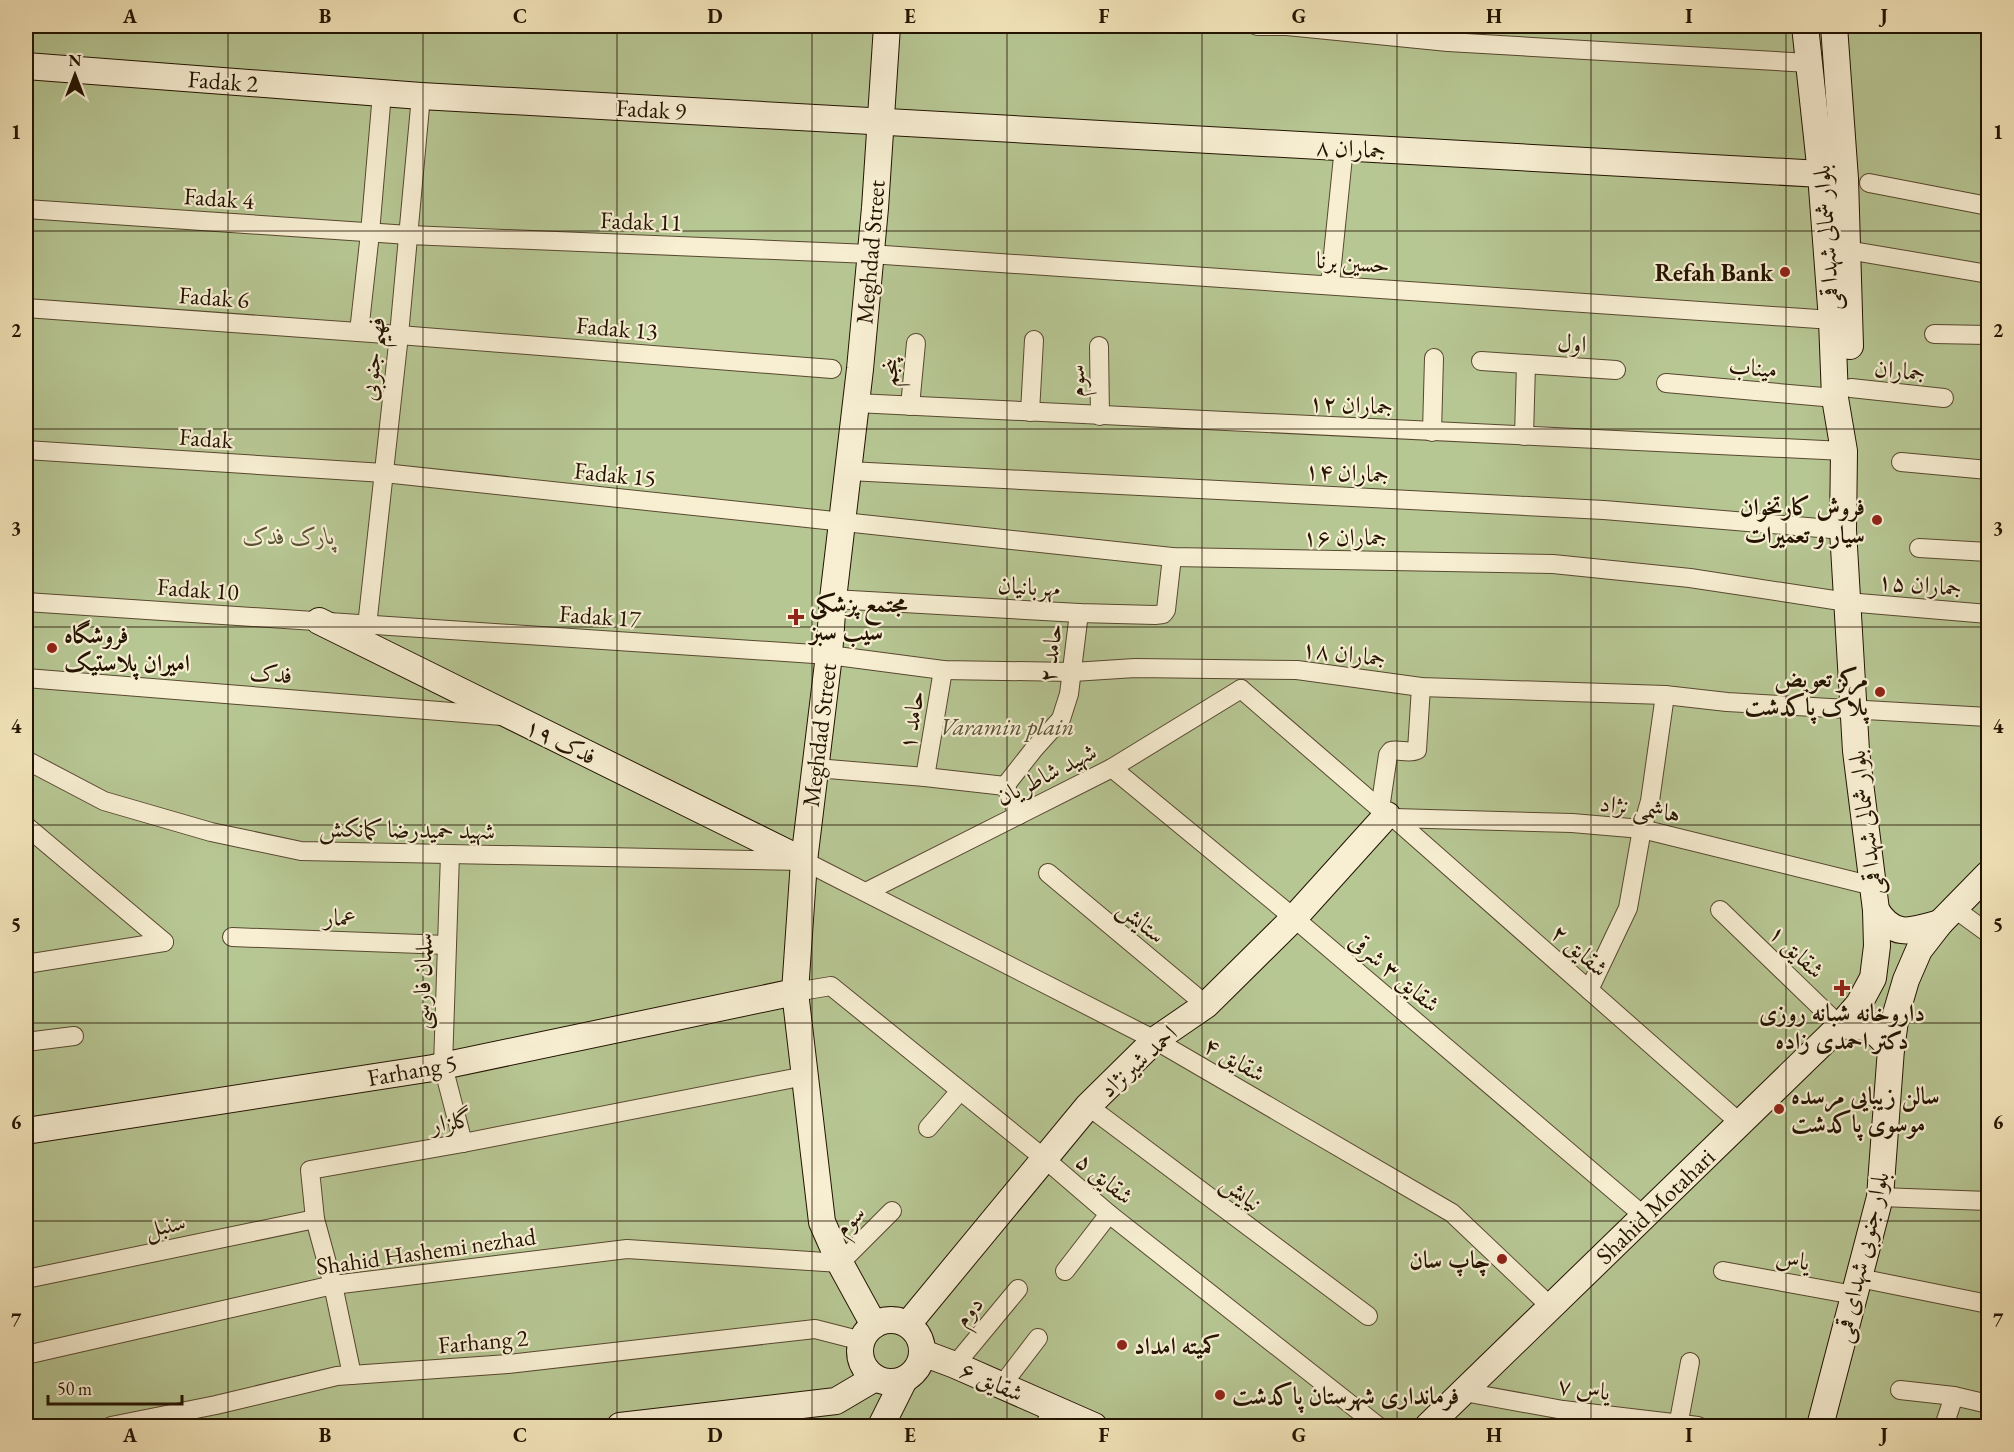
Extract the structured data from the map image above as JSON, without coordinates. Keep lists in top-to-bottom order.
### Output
{
  "streets": {
    "main road": [
      "Fadak 2",
      "Fadak 9",
      "جماران ۸",
      "بلوار شمالی شهدا قمی",
      "Meghdad Street",
      "فدک ۱۹",
      "احمد شیرنژاد",
      "Farhang 5",
      "Shahid Motahari",
      "بلوار جنوبی شهدای قمی",
      "شقایق ۶"
    ],
    "street": [
      "Fadak 4",
      "Fadak 11",
      "حسین برنا",
      "Fadak 6",
      "Fadak 13",
      "اول",
      "فهیم جنوبی",
      "میناب",
      "جماران",
      "پنجم",
      "سوم",
      "جماران ۱۲",
      "Fadak",
      "جماران ۱۴",
      "Fadak 15",
      "جماران ۱۶",
      "جماران ۱۵",
      "مهربانیان",
      "Fadak 10",
      "Fadak 17",
      "حامد ۲",
      "جماران ۱۸",
      "فدک",
      "حامد ۱",
      "شهید شاطریان",
      "هاشمی نژاد",
      "شهید حمیدرضا کمانکش",
      "عمار",
      "ستایش",
      "شقایق ۲",
      "شقایق ۱",
      "شقایق ۳ شرقی",
      "سلمان فارسی",
      "شقایق ۴",
      "گلزار",
      "شقایق ۵",
      "نیایش",
      "سنبل",
      "Shahid Hashemi nezhad",
      "یاس",
      "دوم",
      "Farhang 2",
      "یاس ۷"
    ]
  },
  "crossings": [
    ["Fadak 2", "Fadak 9"],
    ["Fadak 2", "فهیم جنوبی"],
    ["Fadak 9", "جماران ۸"],
    ["Fadak 9", "Meghdad Street"],
    ["Fadak 9", "فهیم جنوبی"],
    ["جماران ۸", "بلوار شمالی شهدا قمی"],
    ["جماران ۸", "Meghdad Street"],
    ["Fadak 4", "Fadak 11"],
    ["Fadak 4", "فهیم جنوبی"],
    ["Fadak 11", "Meghdad Street"],
    ["Fadak 11", "حسین برنا"],
    ["Fadak 11", "فهیم جنوبی"],
    ["بلوار شمالی شهدا قمی", "حسین برنا"],
    ["بلوار شمالی شهدا قمی", "میناب"],
    ["بلوار شمالی شهدا قمی", "جماران"],
    ["بلوار شمالی شهدا قمی", "جماران ۱۲"],
    ["بلوار شمالی شهدا قمی", "جماران ۱۴"],
    ["بلوار شمالی شهدا قمی", "جماران ۱۶"],
    ["بلوار شمالی شهدا قمی", "جماران ۱۵"],
    ["بلوار شمالی شهدا قمی", "جماران ۱۸"],
    ["بلوار شمالی شهدا قمی", "هاشمی نژاد"],
    ["بلوار شمالی شهدا قمی", "Shahid Motahari"],
    ["Meghdad Street", "حسین برنا"],
    ["Meghdad Street", "سوم"],
    ["Meghdad Street", "جماران ۱۲"],
    ["Meghdad Street", "جماران ۱۴"],
    ["Meghdad Street", "Fadak 15"],
    ["Meghdad Street", "جماران ۱۶"],
    ["Meghdad Street", "مهربانیان"],
    ["Meghdad Street", "Fadak 17"],
    ["Meghdad Street", "جماران ۱۸"],
    ["Meghdad Street", "فدک ۱۹"],
    ["Meghdad Street", "شهید حمیدرضا کمانکش"],
    ["Meghdad Street", "شقایق ۴"],
    ["Meghdad Street", "احمد شیرنژاد"],
    ["Meghdad Street", "Farhang 5"],
    ["Meghdad Street", "گلزار"],
    ["Meghdad Street", "شقایق ۵"],
    ["Meghdad Street", "Shahid Hashemi nezhad"],
    ["Meghdad Street", "Farhang 2"],
    ["Meghdad Street", "شقایق ۶"],
    ["Fadak 6", "Fadak 13"],
    ["Fadak 6", "فهیم جنوبی"],
    ["Fadak 13", "فهیم جنوبی"],
    ["اول", "جماران ۱۲"],
    ["فهیم جنوبی", "Fadak"],
    ["فهیم جنوبی", "Fadak 15"],
    ["فهیم جنوبی", "Fadak 10"],
    ["فهیم جنوبی", "Fadak 17"],
    ["میناب", "جماران"],
    ["پنجم", "جماران ۱۲"],
    ["سوم", "جماران ۱۲"],
    ["سوم", "Shahid Hashemi nezhad"],
    ["Fadak", "Fadak 15"],
    ["Fadak 15", "جماران ۱۶"],
    ["جماران ۱۶", "جماران ۱۵"],
    ["جماران ۱۶", "مهربانیان"],
    ["مهربانیان", "حامد ۲"],
    ["Fadak 10", "Fadak 17"],
    ["Fadak 10", "فدک ۱۹"],
    ["Fadak 17", "جماران ۱۸"],
    ["حامد ۲", "جماران ۱۸"],
    ["جماران ۱۸", "حامد ۱"],
    ["فدک", "فدک ۱۹"],
    ["فدک ۱۹", "شهید حمیدرضا کمانکش"],
    ["فدک ۱۹", "شقایق ۴"],
    ["شهید شاطریان", "شقایق ۲"],
    ["شهید شاطریان", "شقایق ۳ شرقی"],
    ["شهید شاطریان", "شقایق ۴"],
    ["هاشمی نژاد", "شقایق ۲"],
    ["هاشمی نژاد", "احمد شیرنژاد"],
    ["شهید حمیدرضا کمانکش", "سلمان فارسی"],
    ["شهید حمیدرضا کمانکش", "شقایق ۴"],
    ["عمار", "سلمان فارسی"],
    ["ستایش", "احمد شیرنژاد"],
    ["شقایق ۲", "احمد شیرنژاد"],
    ["شقایق ۲", "Shahid Motahari"],
    ["شقایق ۱", "Shahid Motahari"],
    ["شقایق ۳ شرقی", "احمد شیرنژاد"],
    ["شقایق ۳ شرقی", "Shahid Motahari"],
    ["سلمان فارسی", "Farhang 5"],
    ["سلمان فارسی", "گلزار"],
    ["شقایق ۴", "احمد شیرنژاد"],
    ["شقایق ۴", "Shahid Motahari"],
    ["احمد شیرنژاد", "شقایق ۵"],
    ["احمد شیرنژاد", "نیایش"],
    ["احمد شیرنژاد", "Farhang 2"],
    ["احمد شیرنژاد", "شقایق ۶"],
    ["Farhang 5", "شقایق ۵"],
    ["گلزار", "سنبل"],
    ["گلزار", "Shahid Hashemi nezhad"],
    ["گلزار", "Farhang 2"],
    ["Shahid Motahari", "یاس ۷"],
    ["بلوار جنوبی شهدای قمی", "یاس"],
    ["دوم", "شقایق ۶"],
    ["Farhang 2", "شقایق ۶"]
  ],
  "parks": ["پارک فدک", "Varamin plain"],
  "places": {
    "other": [
      "Refah Bank",
      "فروش کارتخوان سیار و تعمیرات",
      "فروشگاه امیران پلاستیک",
      "مرکز تعویض پلاک پاکدشت",
      "سالن زیبایی مرسده موسوی پاکدشت",
      "چاپ سان",
      "کمیته امداد",
      "فرمانداری شهرستان پاکدشت"
    ],
    "health": ["مجتمع پزشکی سیب سبز", "داروخانه شبانه روزی دکتر احمدی زاده"]
  },
  "scale_bar": "50 m",
  "north": "top",
  "grid": {
    "columns": [
      "A",
      "B",
      "C",
      "D",
      "E",
      "F",
      "G",
      "H",
      "I",
      "J"
    ],
    "rows": [
      "1",
      "2",
      "3",
      "4",
      "5",
      "6",
      "7"
    ]
  }
}
